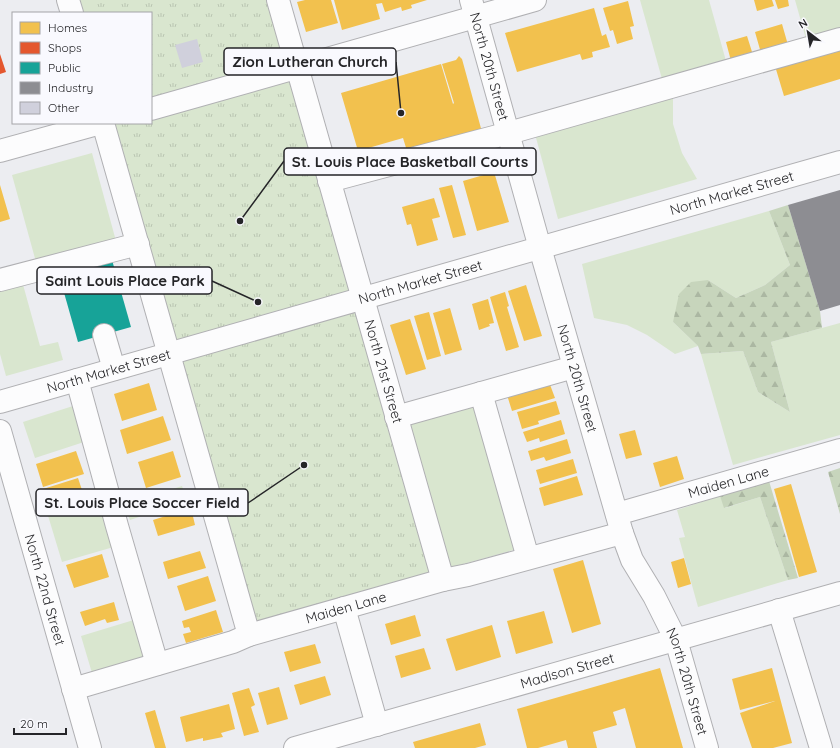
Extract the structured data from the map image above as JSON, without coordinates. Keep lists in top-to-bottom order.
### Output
{
  "streets": {
    "street": [
      "North 20th Street",
      "North Market Street",
      "North 21st Street",
      "Maiden Lane",
      "North 22nd Street",
      "Madison Street"
    ]
  },
  "crossings": [
    ["North 20th Street", "North Market Street"],
    ["North 20th Street", "Maiden Lane"],
    ["North 20th Street", "Madison Street"],
    ["North Market Street", "North 21st Street"],
    ["North 21st Street", "Maiden Lane"],
    ["Maiden Lane", "North 22nd Street"]
  ],
  "places": [
    "Zion Lutheran Church",
    "St. Louis Place Basketball Courts",
    "Saint Louis Place Park",
    "St. Louis Place Soccer Field"
  ],
  "legend": [
    "Homes",
    "Shops",
    "Public",
    "Industry",
    "Other"
  ],
  "scale_bar": "20 m",
  "north": "top left"
}
